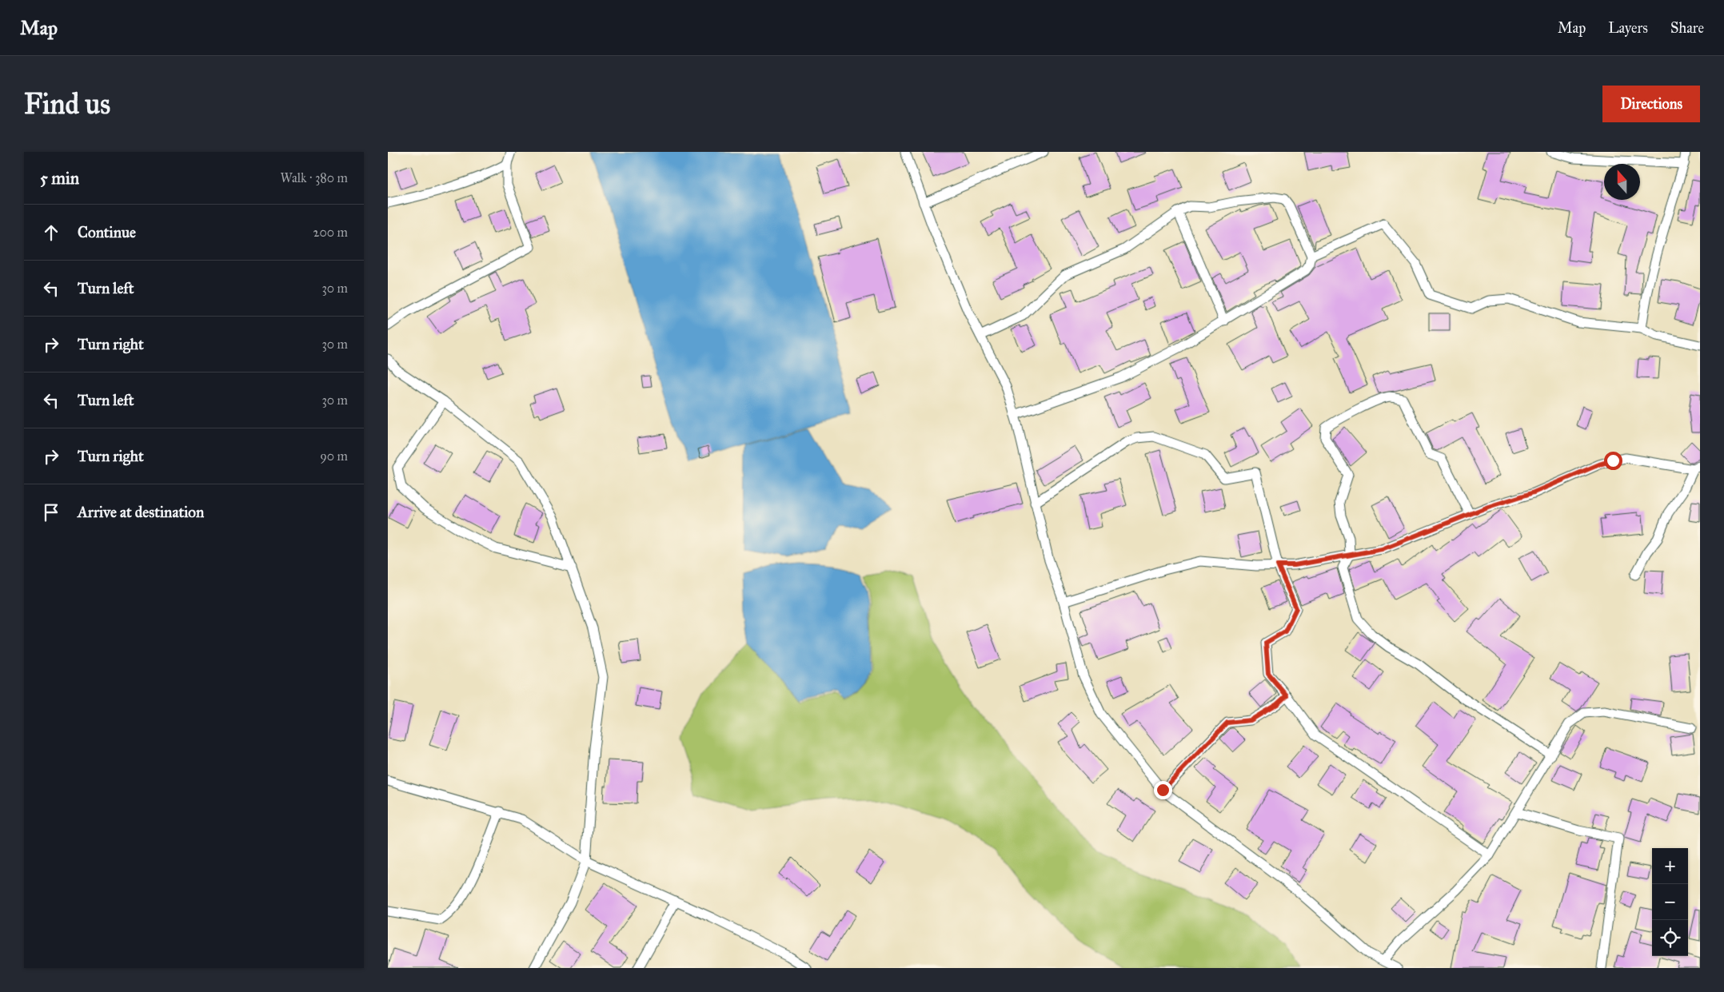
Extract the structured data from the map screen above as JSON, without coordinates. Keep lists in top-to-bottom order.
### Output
{
  "north": "top",
  "page": {
    "header": "Map",
    "nav": ["Map", "Layers", "Share"],
    "buttons": "Directions",
    "title": "Find us",
    "heading": ["5 min", "Walk · 380 m"],
    "list": [
      ["Continue", "200 m"],
      ["Turn left", "30 m"],
      ["Turn right", "30 m"],
      ["Turn left", "30 m"],
      ["Turn right", "90 m"],
      "Arrive at destination"
    ],
    "map_buttons": ["+", "−"]
  }
}
